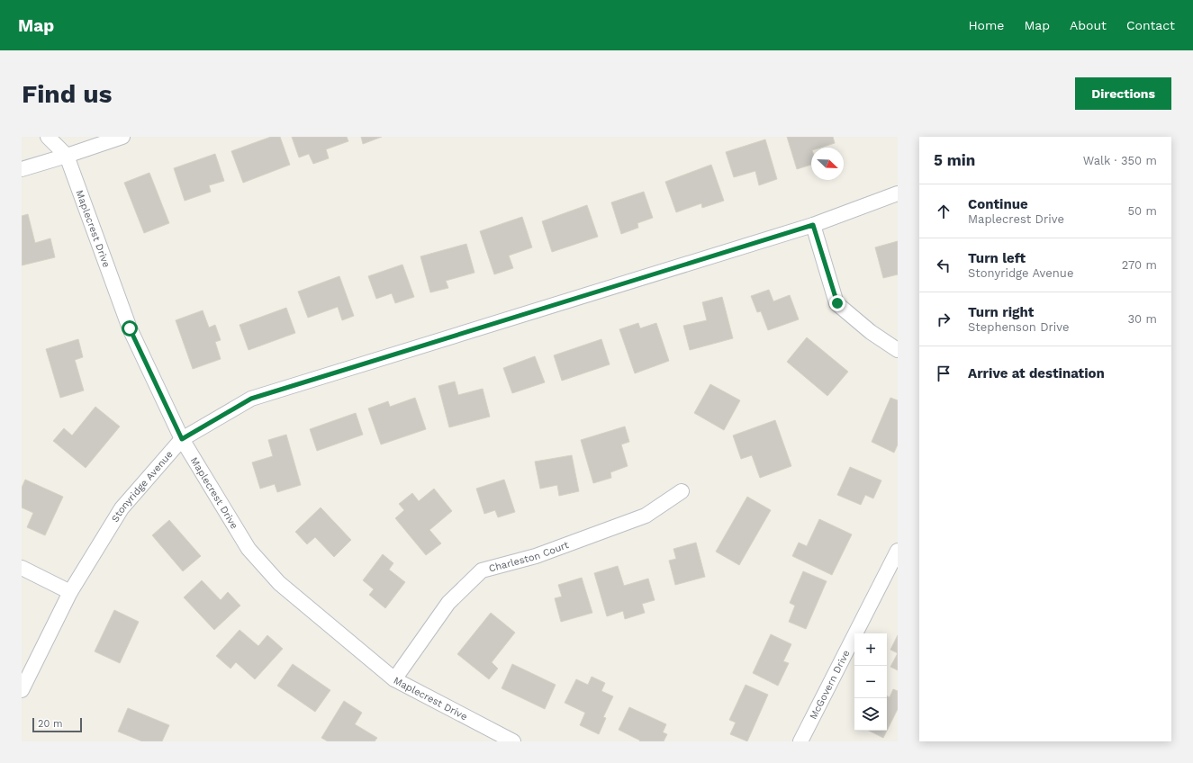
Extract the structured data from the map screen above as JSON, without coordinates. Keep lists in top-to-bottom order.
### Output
{
  "streets": {
    "street": [
      "Maplecrest Drive",
      "Stonyridge Avenue",
      "Charleston Court",
      "McGovern Drive"
    ]
  },
  "crossings": [
    ["Maplecrest Drive", "Stonyridge Avenue"],
    ["Maplecrest Drive", "Charleston Court"]
  ],
  "scale_bar": "20 m",
  "north": "bottom right",
  "page": {
    "header": "Map",
    "nav": [
      "Home",
      "Map",
      "About",
      "Contact"
    ],
    "buttons": "Directions",
    "title": "Find us",
    "heading": ["5 min", "Walk · 350 m"],
    "list": [
      ["Continue", "Maplecrest Drive", "50 m"],
      ["Turn left", "Stonyridge Avenue", "270 m"],
      ["Turn right", "Stephenson Drive", "30 m"],
      "Arrive at destination"
    ],
    "map_buttons": ["+", "−"],
    "scale": "20 m"
  }
}
